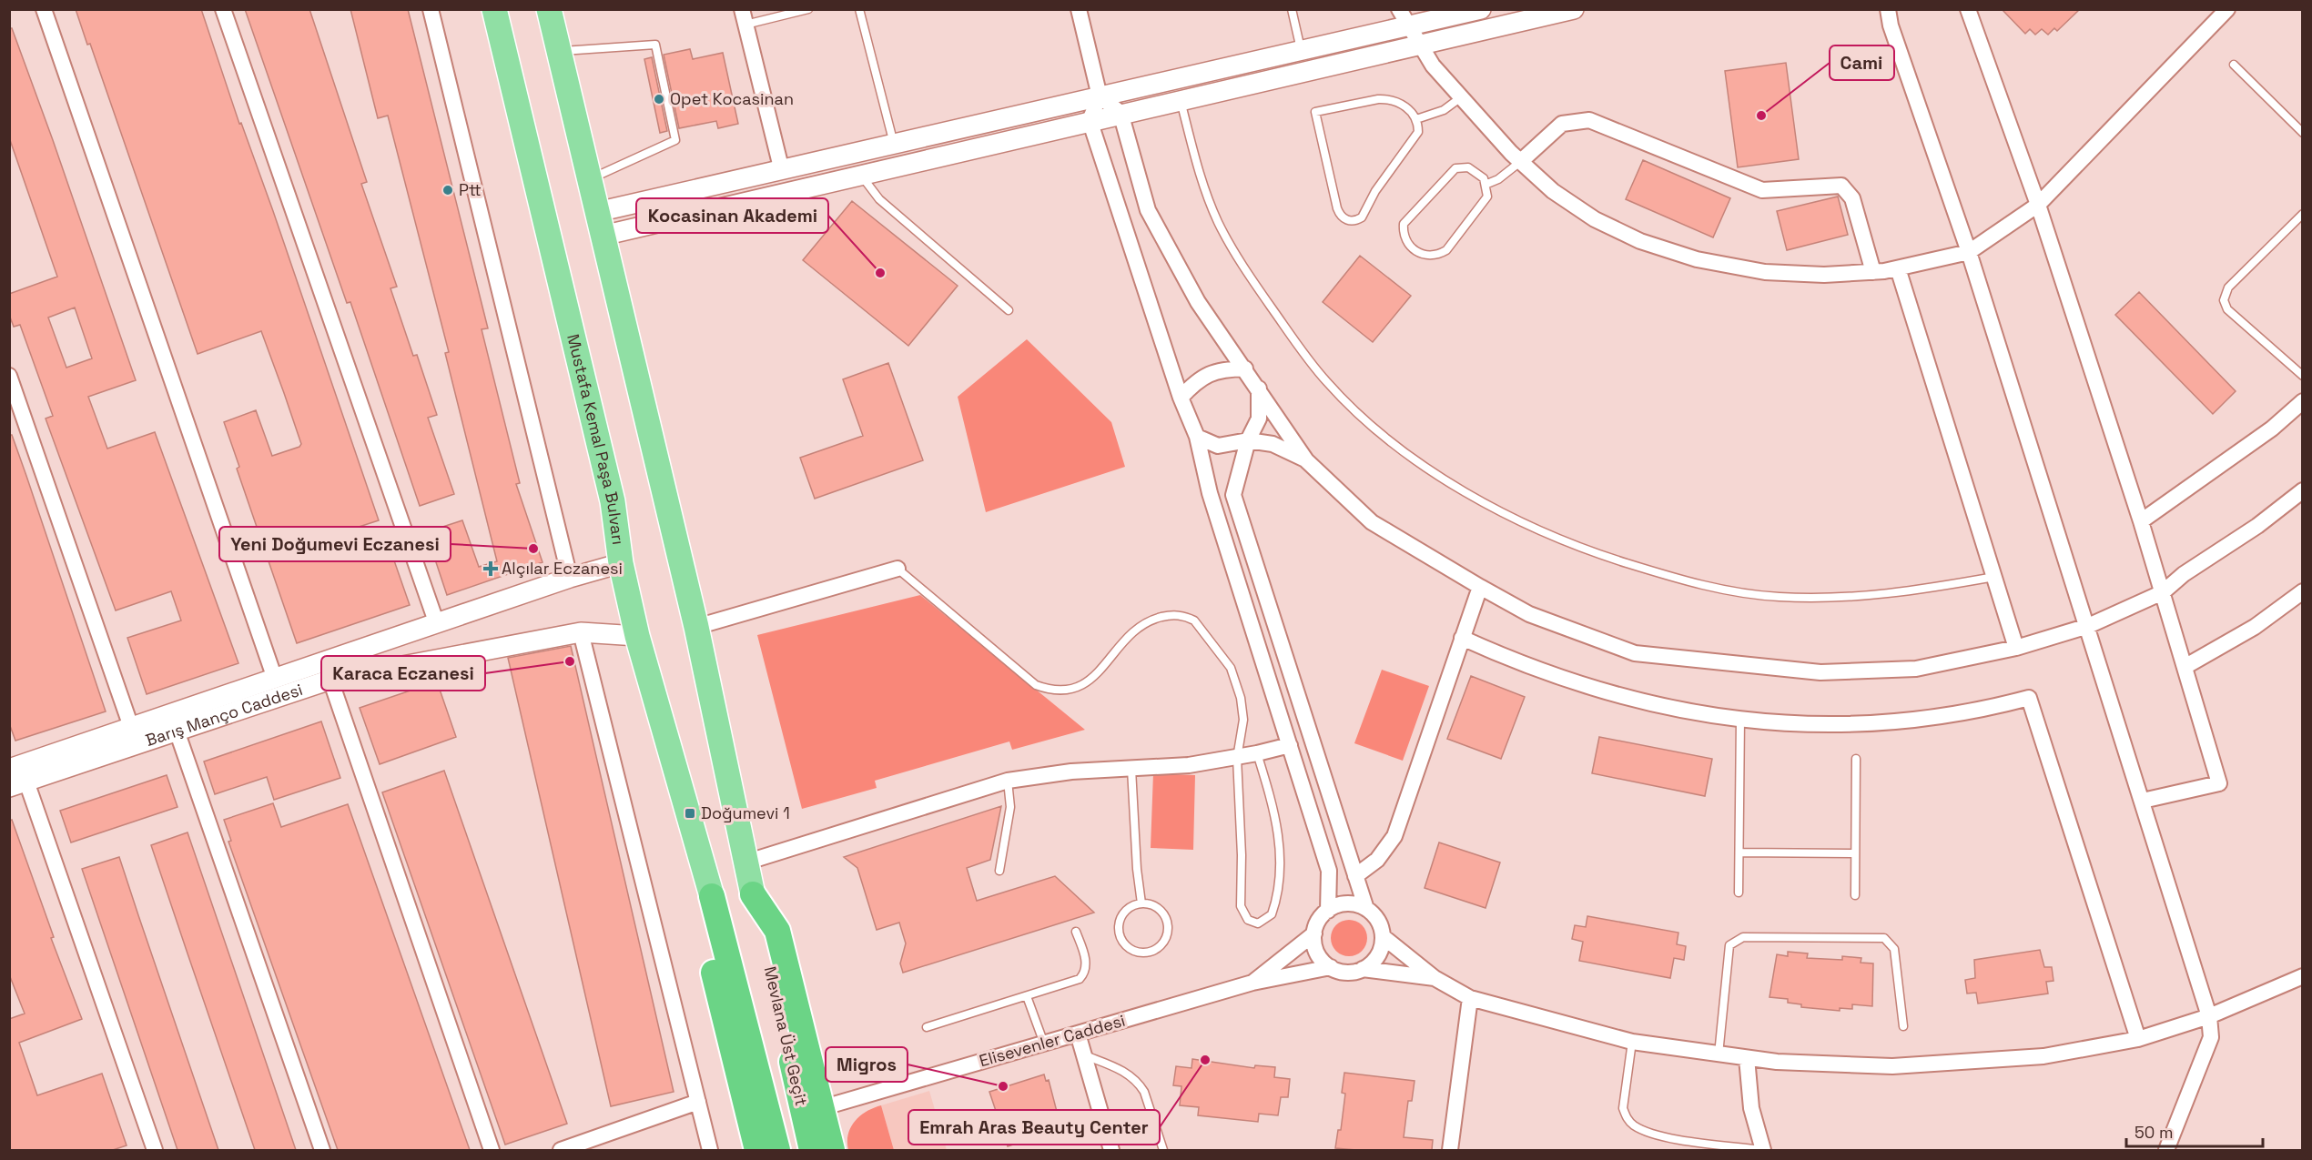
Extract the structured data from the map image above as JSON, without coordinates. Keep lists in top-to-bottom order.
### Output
{
  "streets": {
    "highway": ["Mustafa Kemal Paşa Bulvarı", "Mevlana Üst Geçit"],
    "street": ["Barış Manço Caddesi", "Elisevenler Caddesi"]
  },
  "crossings": [
    ["Mustafa Kemal Paşa Bulvarı", "Barış Manço Caddesi"],
    ["Mustafa Kemal Paşa Bulvarı", "Mevlana Üst Geçit"]
  ],
  "places": {
    "other": [
      "Opet Kocasinan",
      "Cami",
      "Ptt",
      "Kocasinan Akademi",
      "Yeni Doğumevi Eczanesi",
      "Karaca Eczanesi",
      "Emrah Aras Beauty Center",
      "Migros"
    ],
    "health": ["Alçılar Eczanesi"],
    "transit": ["Doğumevi 1"]
  },
  "scale_bar": "50 m"
}
